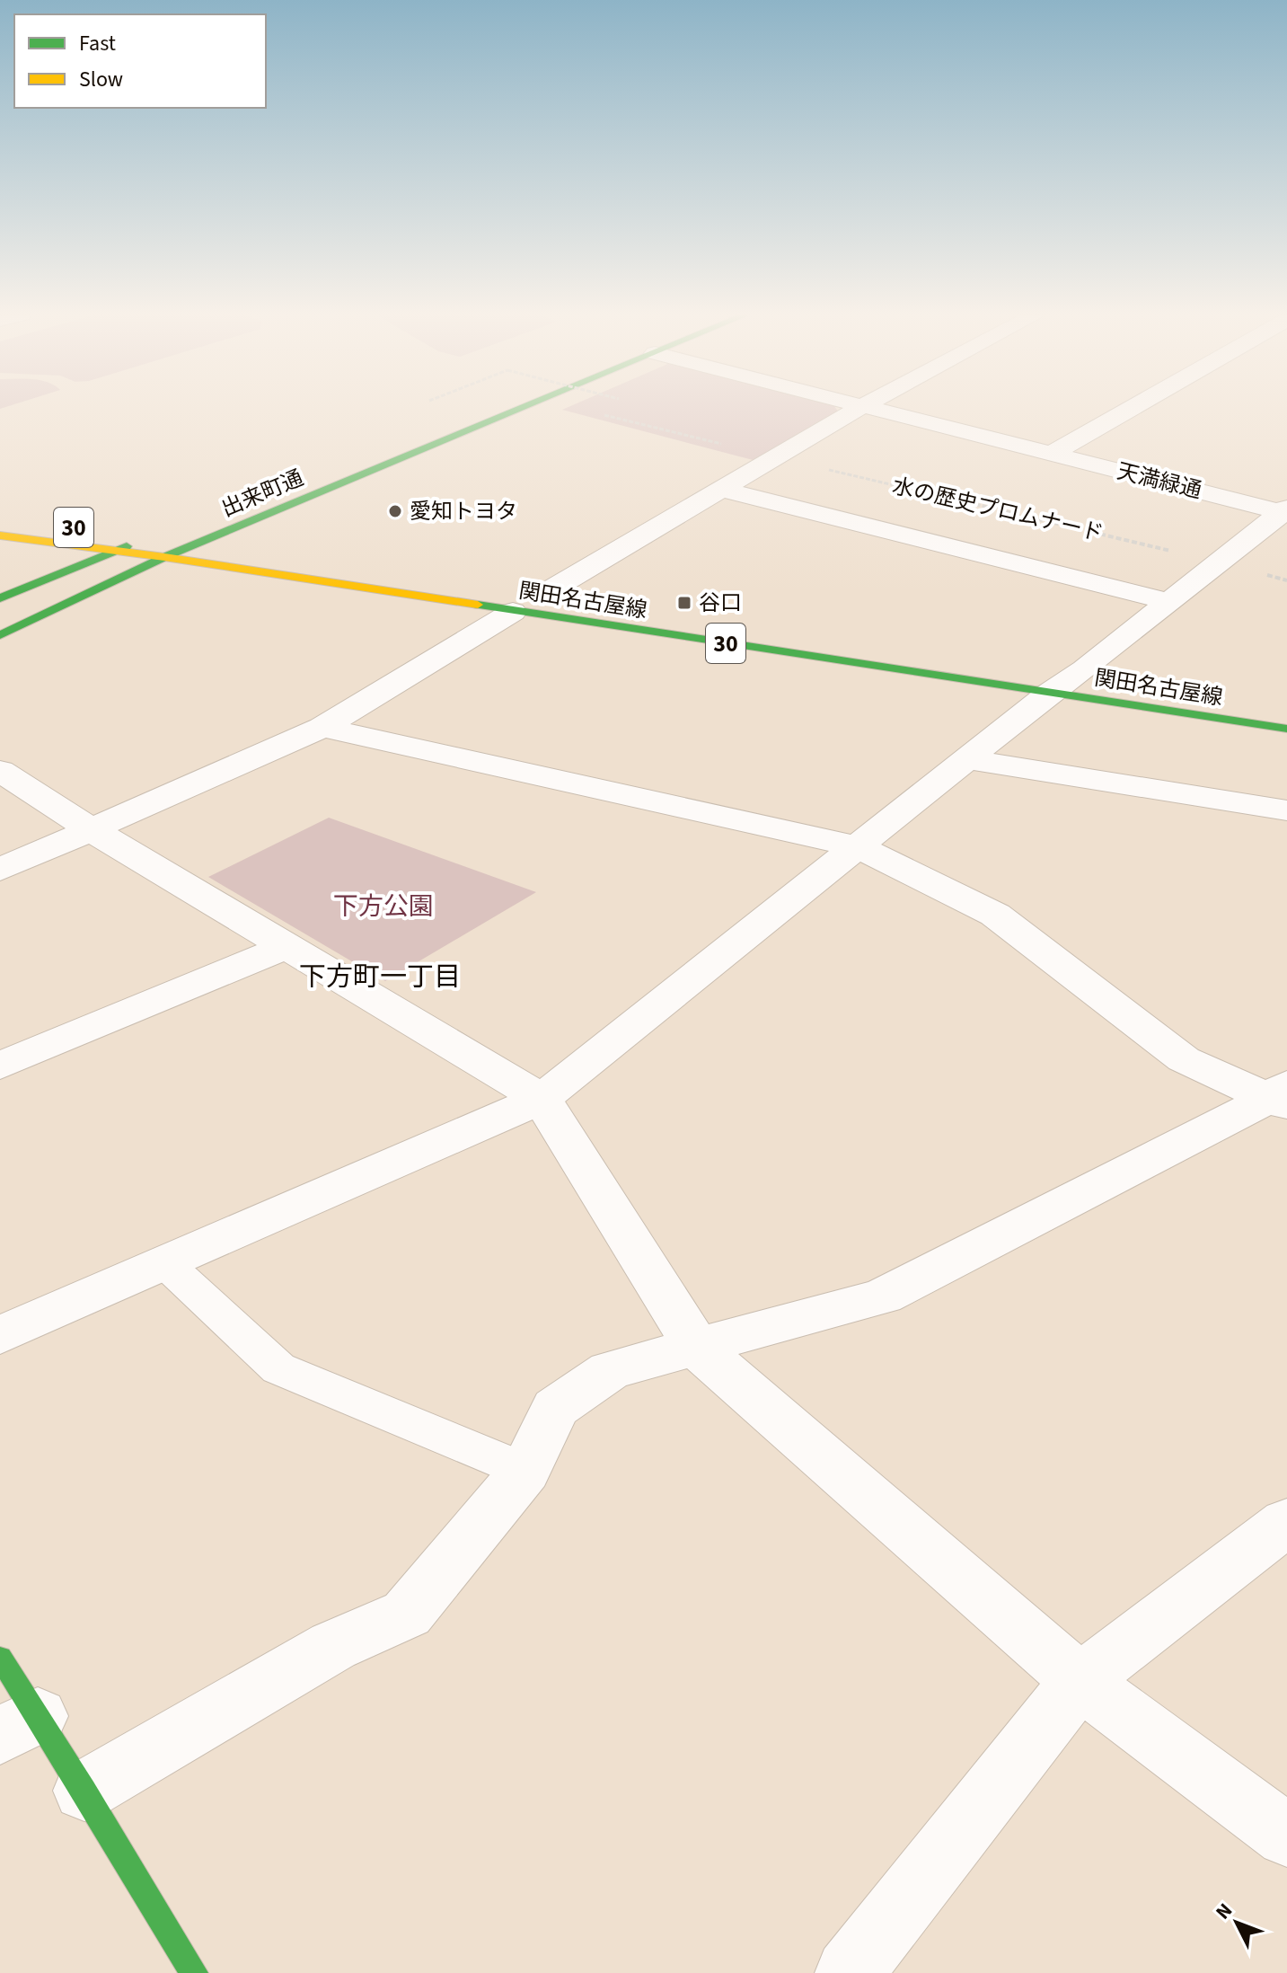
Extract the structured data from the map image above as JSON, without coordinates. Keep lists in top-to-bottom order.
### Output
{
  "streets": {
    "main road": ["出来町通", "30", "関田名古屋線"],
    "street": ["天満緑通"],
    "path": ["水の歴史プロムナード"]
  },
  "crossings": [
    ["出来町通", "30"],
    ["出来町通", "関田名古屋線"]
  ],
  "districts": ["下方町一丁目"],
  "parks": ["下方公園"],
  "places": {
    "other": ["愛知トヨタ"],
    "transit": ["谷口"]
  },
  "legend": ["Fast", "Slow"],
  "north": "top left"
}
